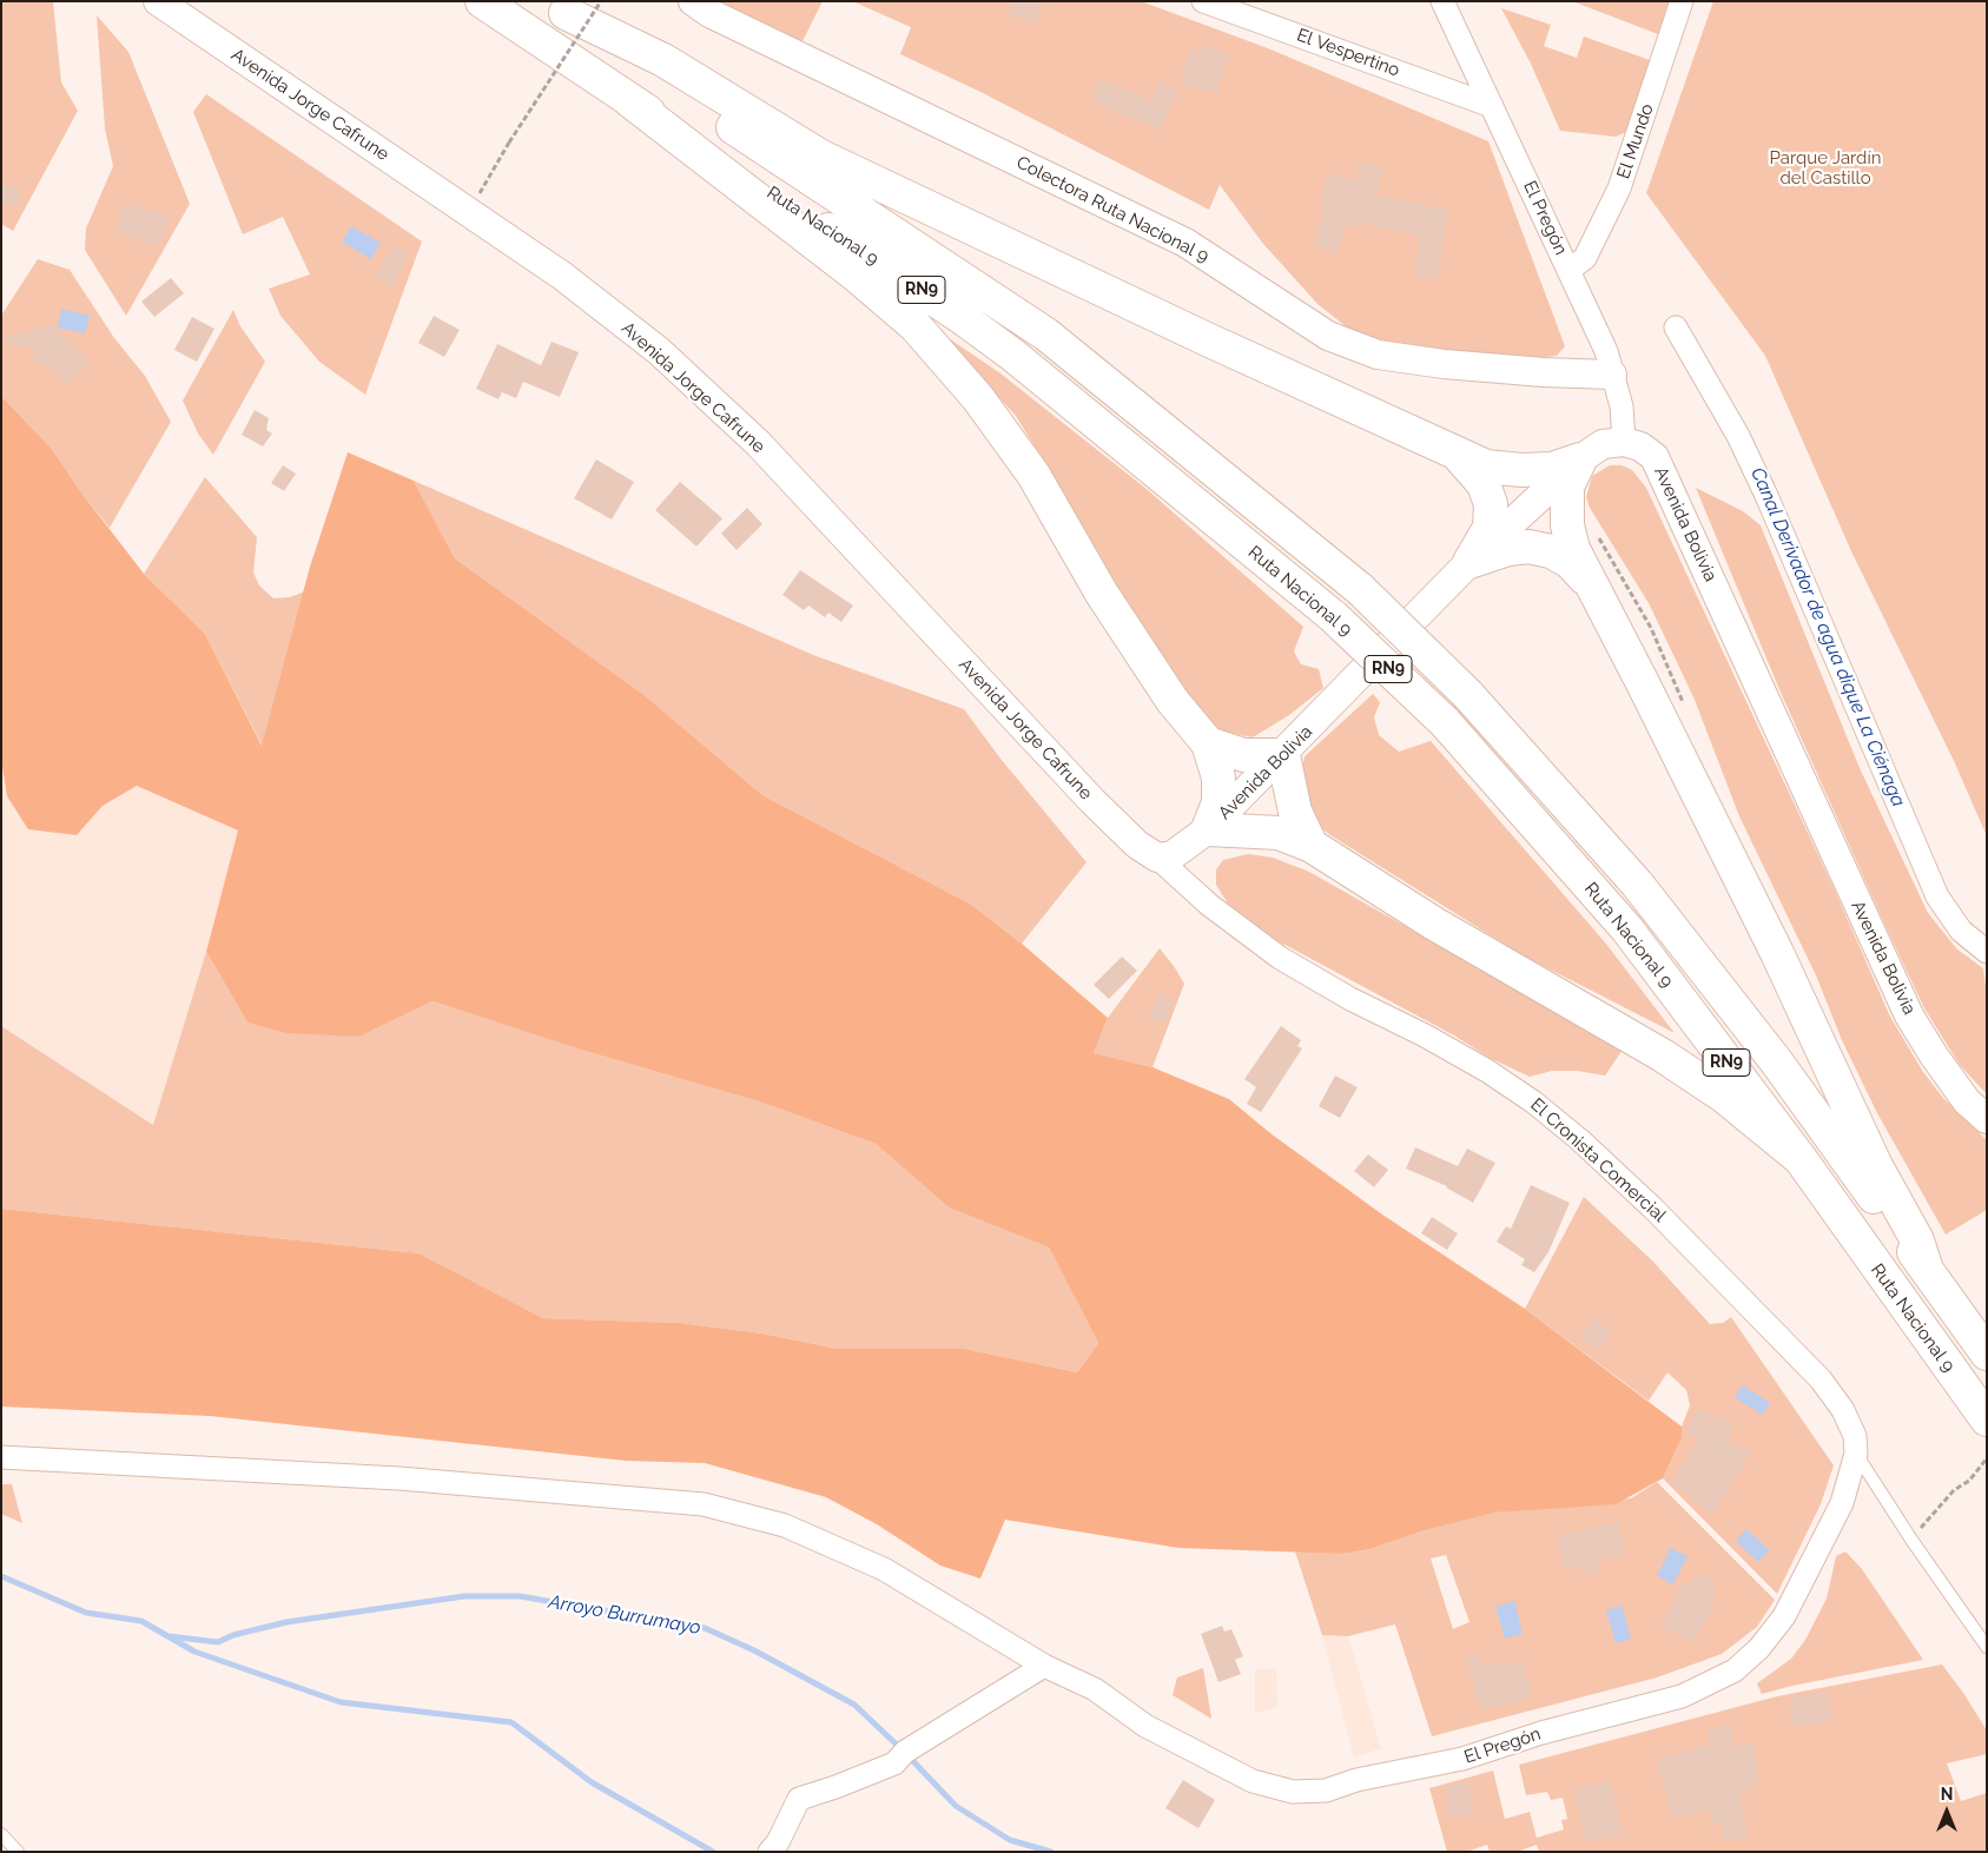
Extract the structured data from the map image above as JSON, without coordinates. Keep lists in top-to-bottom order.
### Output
{
  "streets": {
    "highway": ["Ruta Nacional 9", "RN9"],
    "street": [
      "El Vespertino",
      "Avenida Jorge Cafrune",
      "El Mundo",
      "Colectora Ruta Nacional 9",
      "El Pregón",
      "Avenida Bolivia",
      "El Cronista Comercial"
    ]
  },
  "crossings": [
    ["El Vespertino", "El Pregón"],
    ["Avenida Jorge Cafrune", "Avenida Bolivia"],
    ["Avenida Jorge Cafrune", "El Cronista Comercial"],
    ["El Mundo", "El Pregón"],
    ["Colectora Ruta Nacional 9", "El Pregón"],
    ["El Pregón", "Avenida Bolivia"],
    ["El Pregón", "El Cronista Comercial"],
    ["Avenida Bolivia", "El Cronista Comercial"]
  ],
  "water": ["Canal Derivador de agua dique La Ciénaga", "Arroyo Burrumayo"],
  "parks": ["Parque Jardín del Castillo"],
  "north": "top"
}
